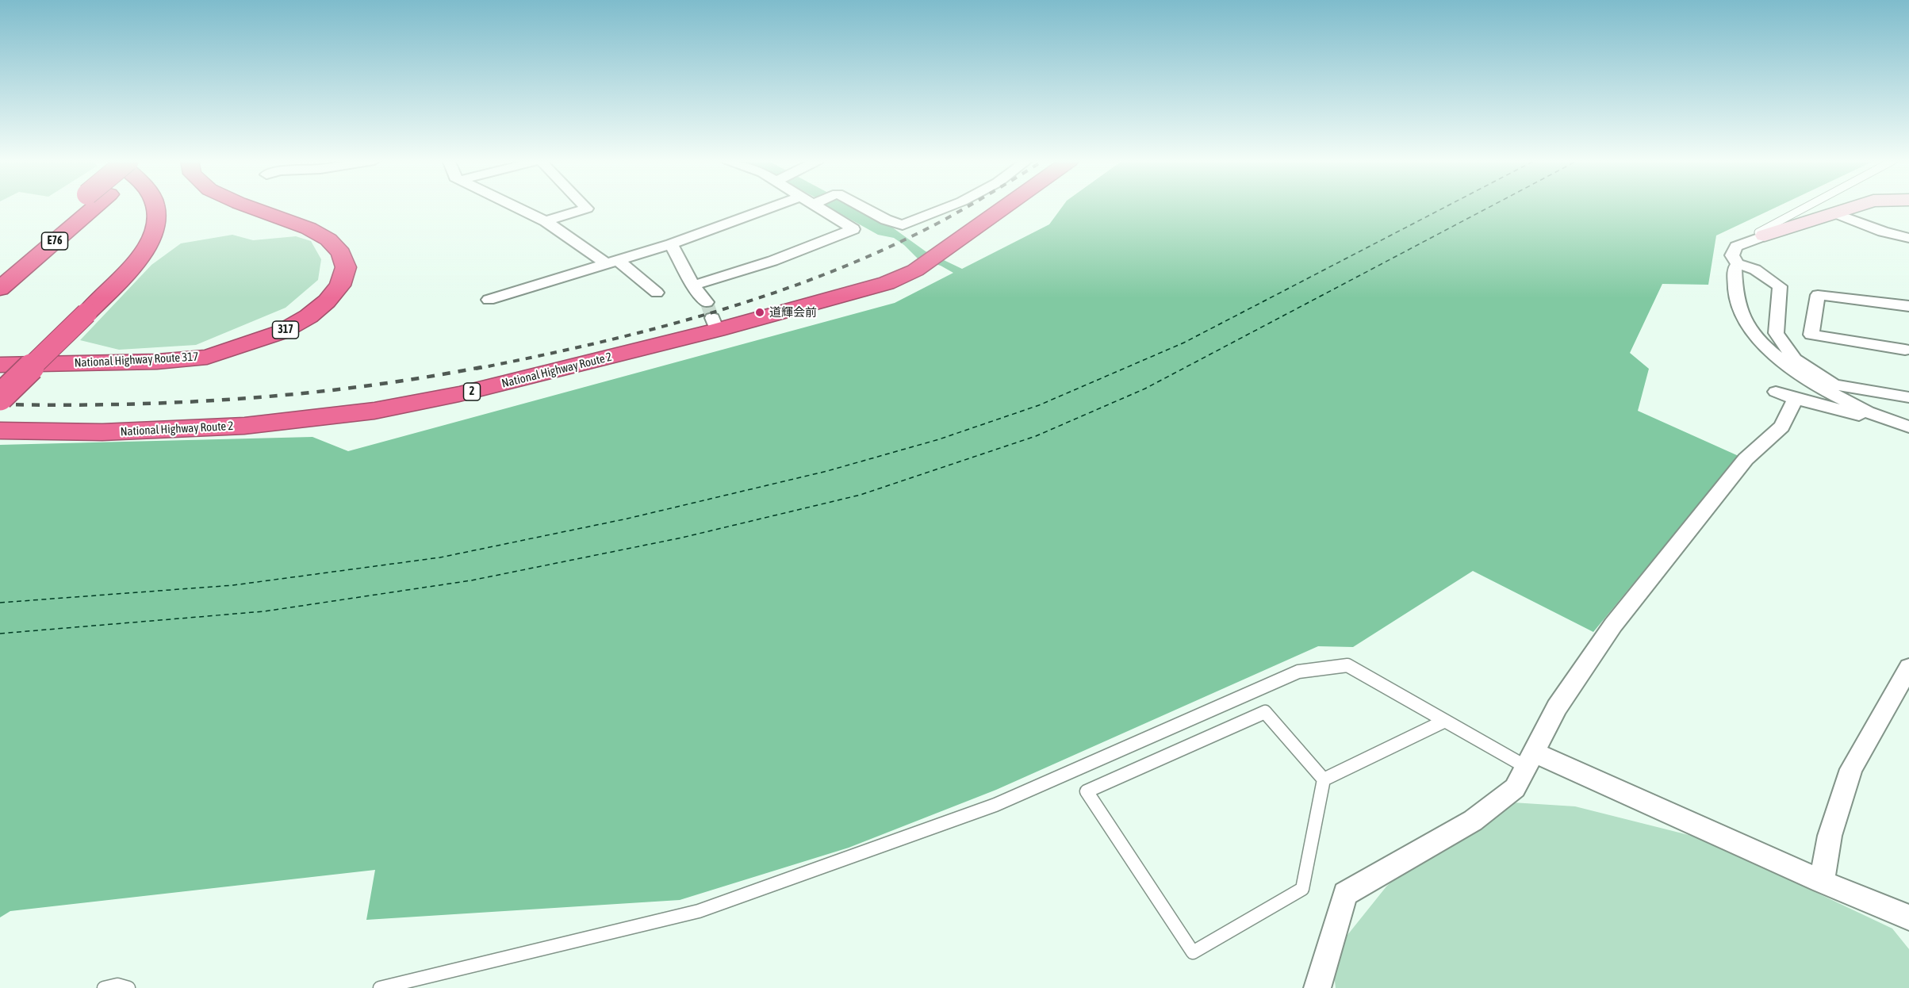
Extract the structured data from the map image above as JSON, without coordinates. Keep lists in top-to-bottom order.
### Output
{
  "streets": {
    "highway": [
      "E76",
      "317",
      "National Highway Route 317",
      "National Highway Route 2",
      "2"
    ]
  },
  "places": ["道輝会前"]
}
